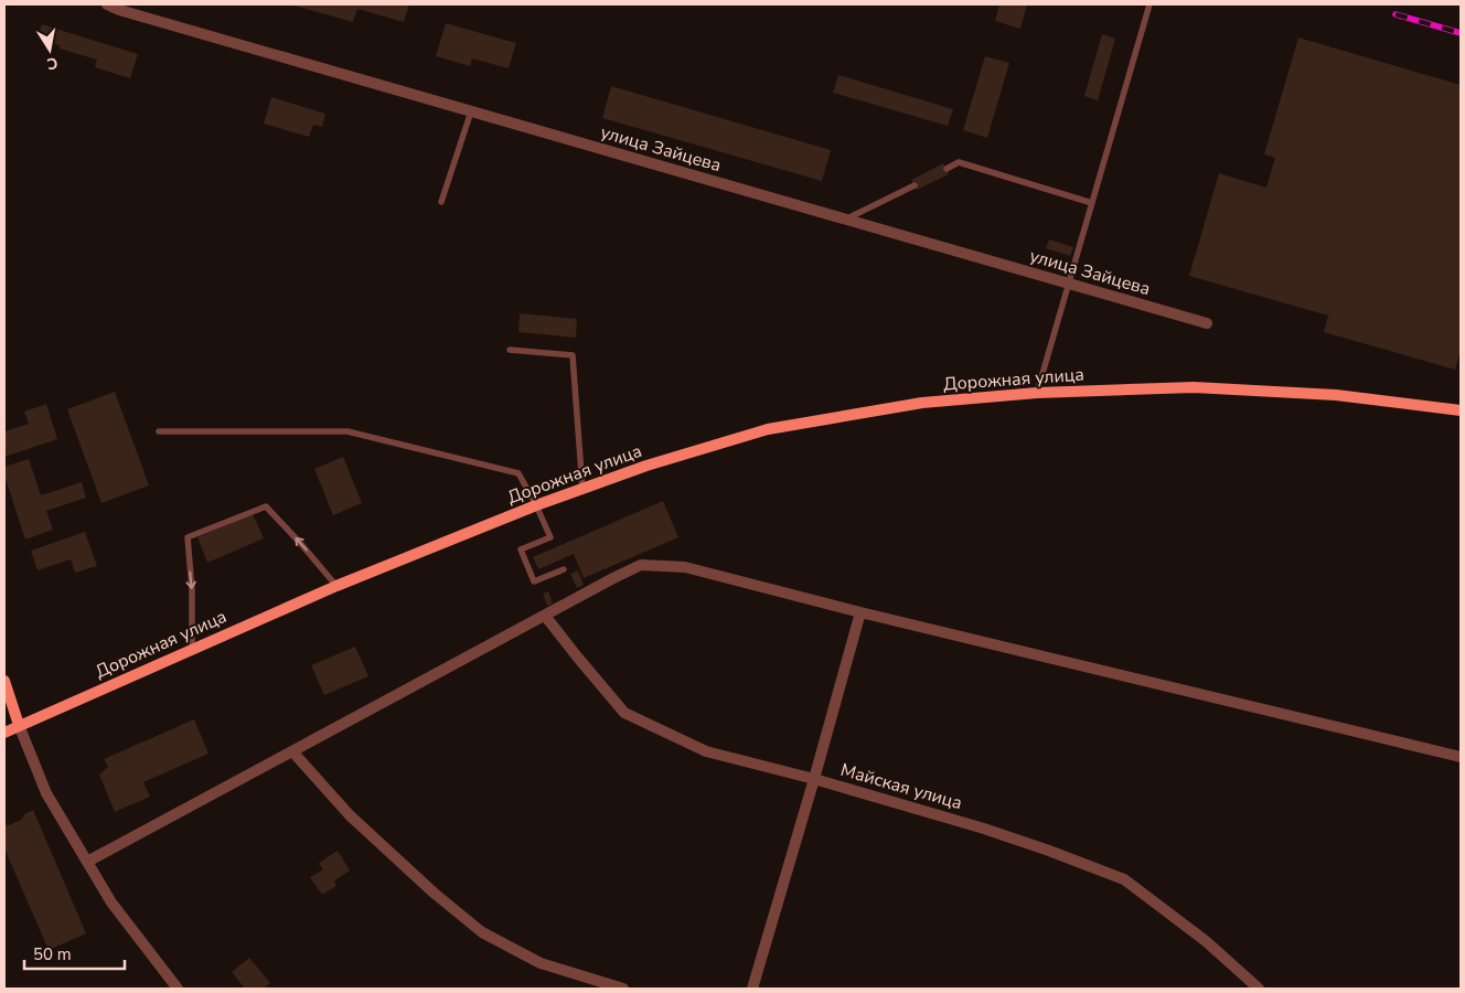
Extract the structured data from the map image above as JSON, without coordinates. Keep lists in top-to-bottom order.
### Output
{
  "streets": {
    "street": ["улица Зайцева", "Дорожная улица", "Майская улица"]
  },
  "scale_bar": "50 m",
  "north": "bottom"
}
